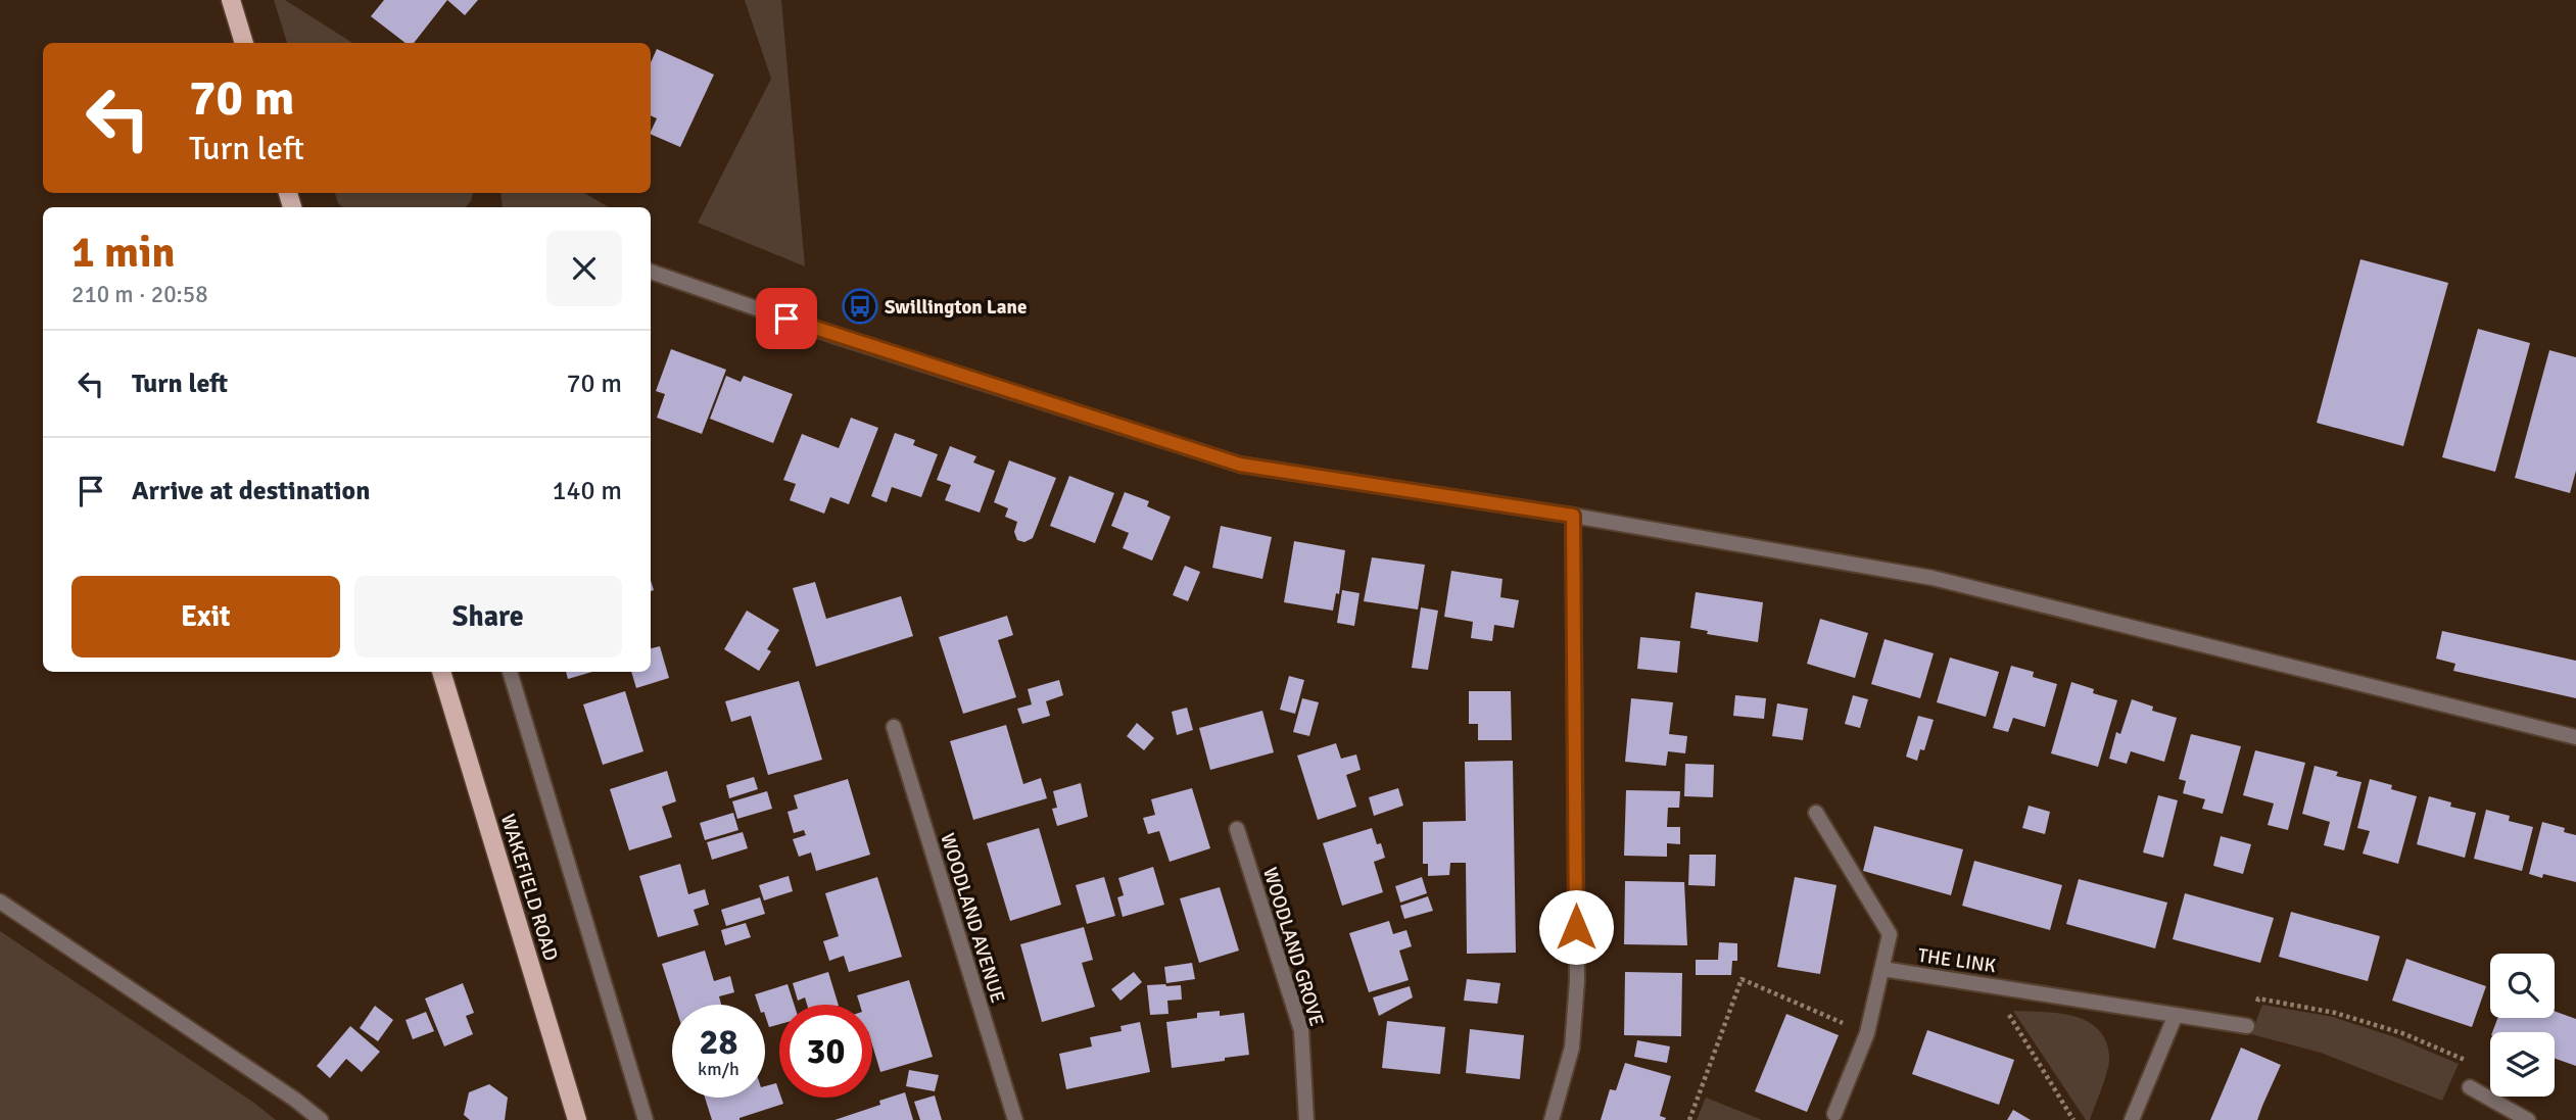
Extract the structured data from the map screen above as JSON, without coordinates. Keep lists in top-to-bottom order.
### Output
{
  "streets": {
    "main road": ["WAKEFIELD ROAD"],
    "street": ["WOODLAND AVENUE", "WOODLAND GROVE", "THE LINK"]
  },
  "places": {
    "bus stop": ["Swillington Lane"]
  },
  "page": {
    "turn": ["70 m", "Turn left"],
    "heading": ["1 min", "210 m · 20:58"],
    "list": [
      {
        "name": "Turn left",
        "value": "70 m"
      },
      {
        "name": "Arrive at destination",
        "value": "140 m"
      }
    ],
    "buttons": ["Exit", "Share"],
    "speed": "28 km/h",
    "limit": "30"
  }
}
